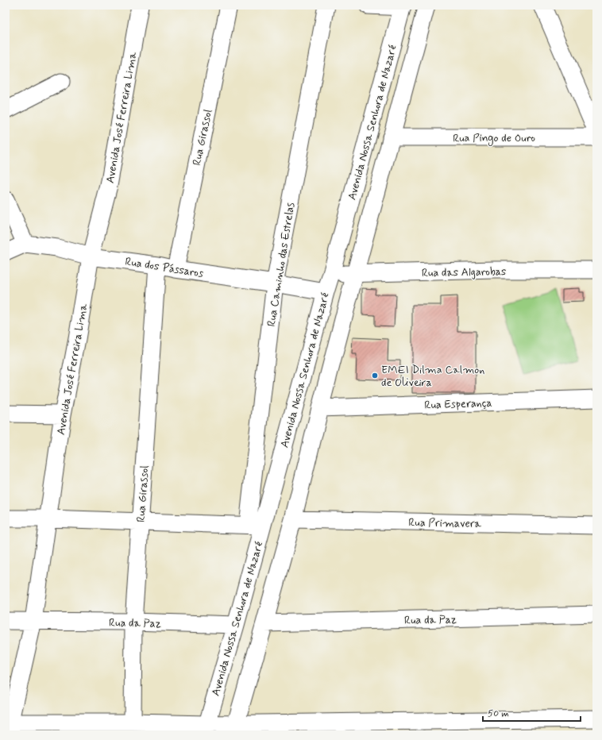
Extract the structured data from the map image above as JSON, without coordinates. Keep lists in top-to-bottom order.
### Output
{
  "streets": {
    "street": [
      "Avenida José Ferreira Lima",
      "Avenida Nossa Senhora de Nazaré",
      "Rua Girassol",
      "Rua Pingo de Ouro",
      "Rua Caminho das Estrelas",
      "Rua dos Pássaros",
      "Rua das Algarobas",
      "Rua Esperança",
      "Rua Primavera",
      "Rua da Paz"
    ]
  },
  "crossings": [
    ["Avenida José Ferreira Lima", "Rua dos Pássaros"],
    ["Avenida José Ferreira Lima", "Rua da Paz"],
    ["Avenida Nossa Senhora de Nazaré", "Rua Pingo de Ouro"],
    ["Avenida Nossa Senhora de Nazaré", "Rua Caminho das Estrelas"],
    ["Avenida Nossa Senhora de Nazaré", "Rua dos Pássaros"],
    ["Avenida Nossa Senhora de Nazaré", "Rua das Algarobas"],
    ["Avenida Nossa Senhora de Nazaré", "Rua Esperança"],
    ["Avenida Nossa Senhora de Nazaré", "Rua Primavera"],
    ["Avenida Nossa Senhora de Nazaré", "Rua da Paz"],
    ["Rua Girassol", "Rua dos Pássaros"],
    ["Rua Girassol", "Rua da Paz"],
    ["Rua Caminho das Estrelas", "Rua dos Pássaros"]
  ],
  "places": ["EMEI Dilma Calmon de Oliveira"],
  "scale_bar": "50 m"
}
